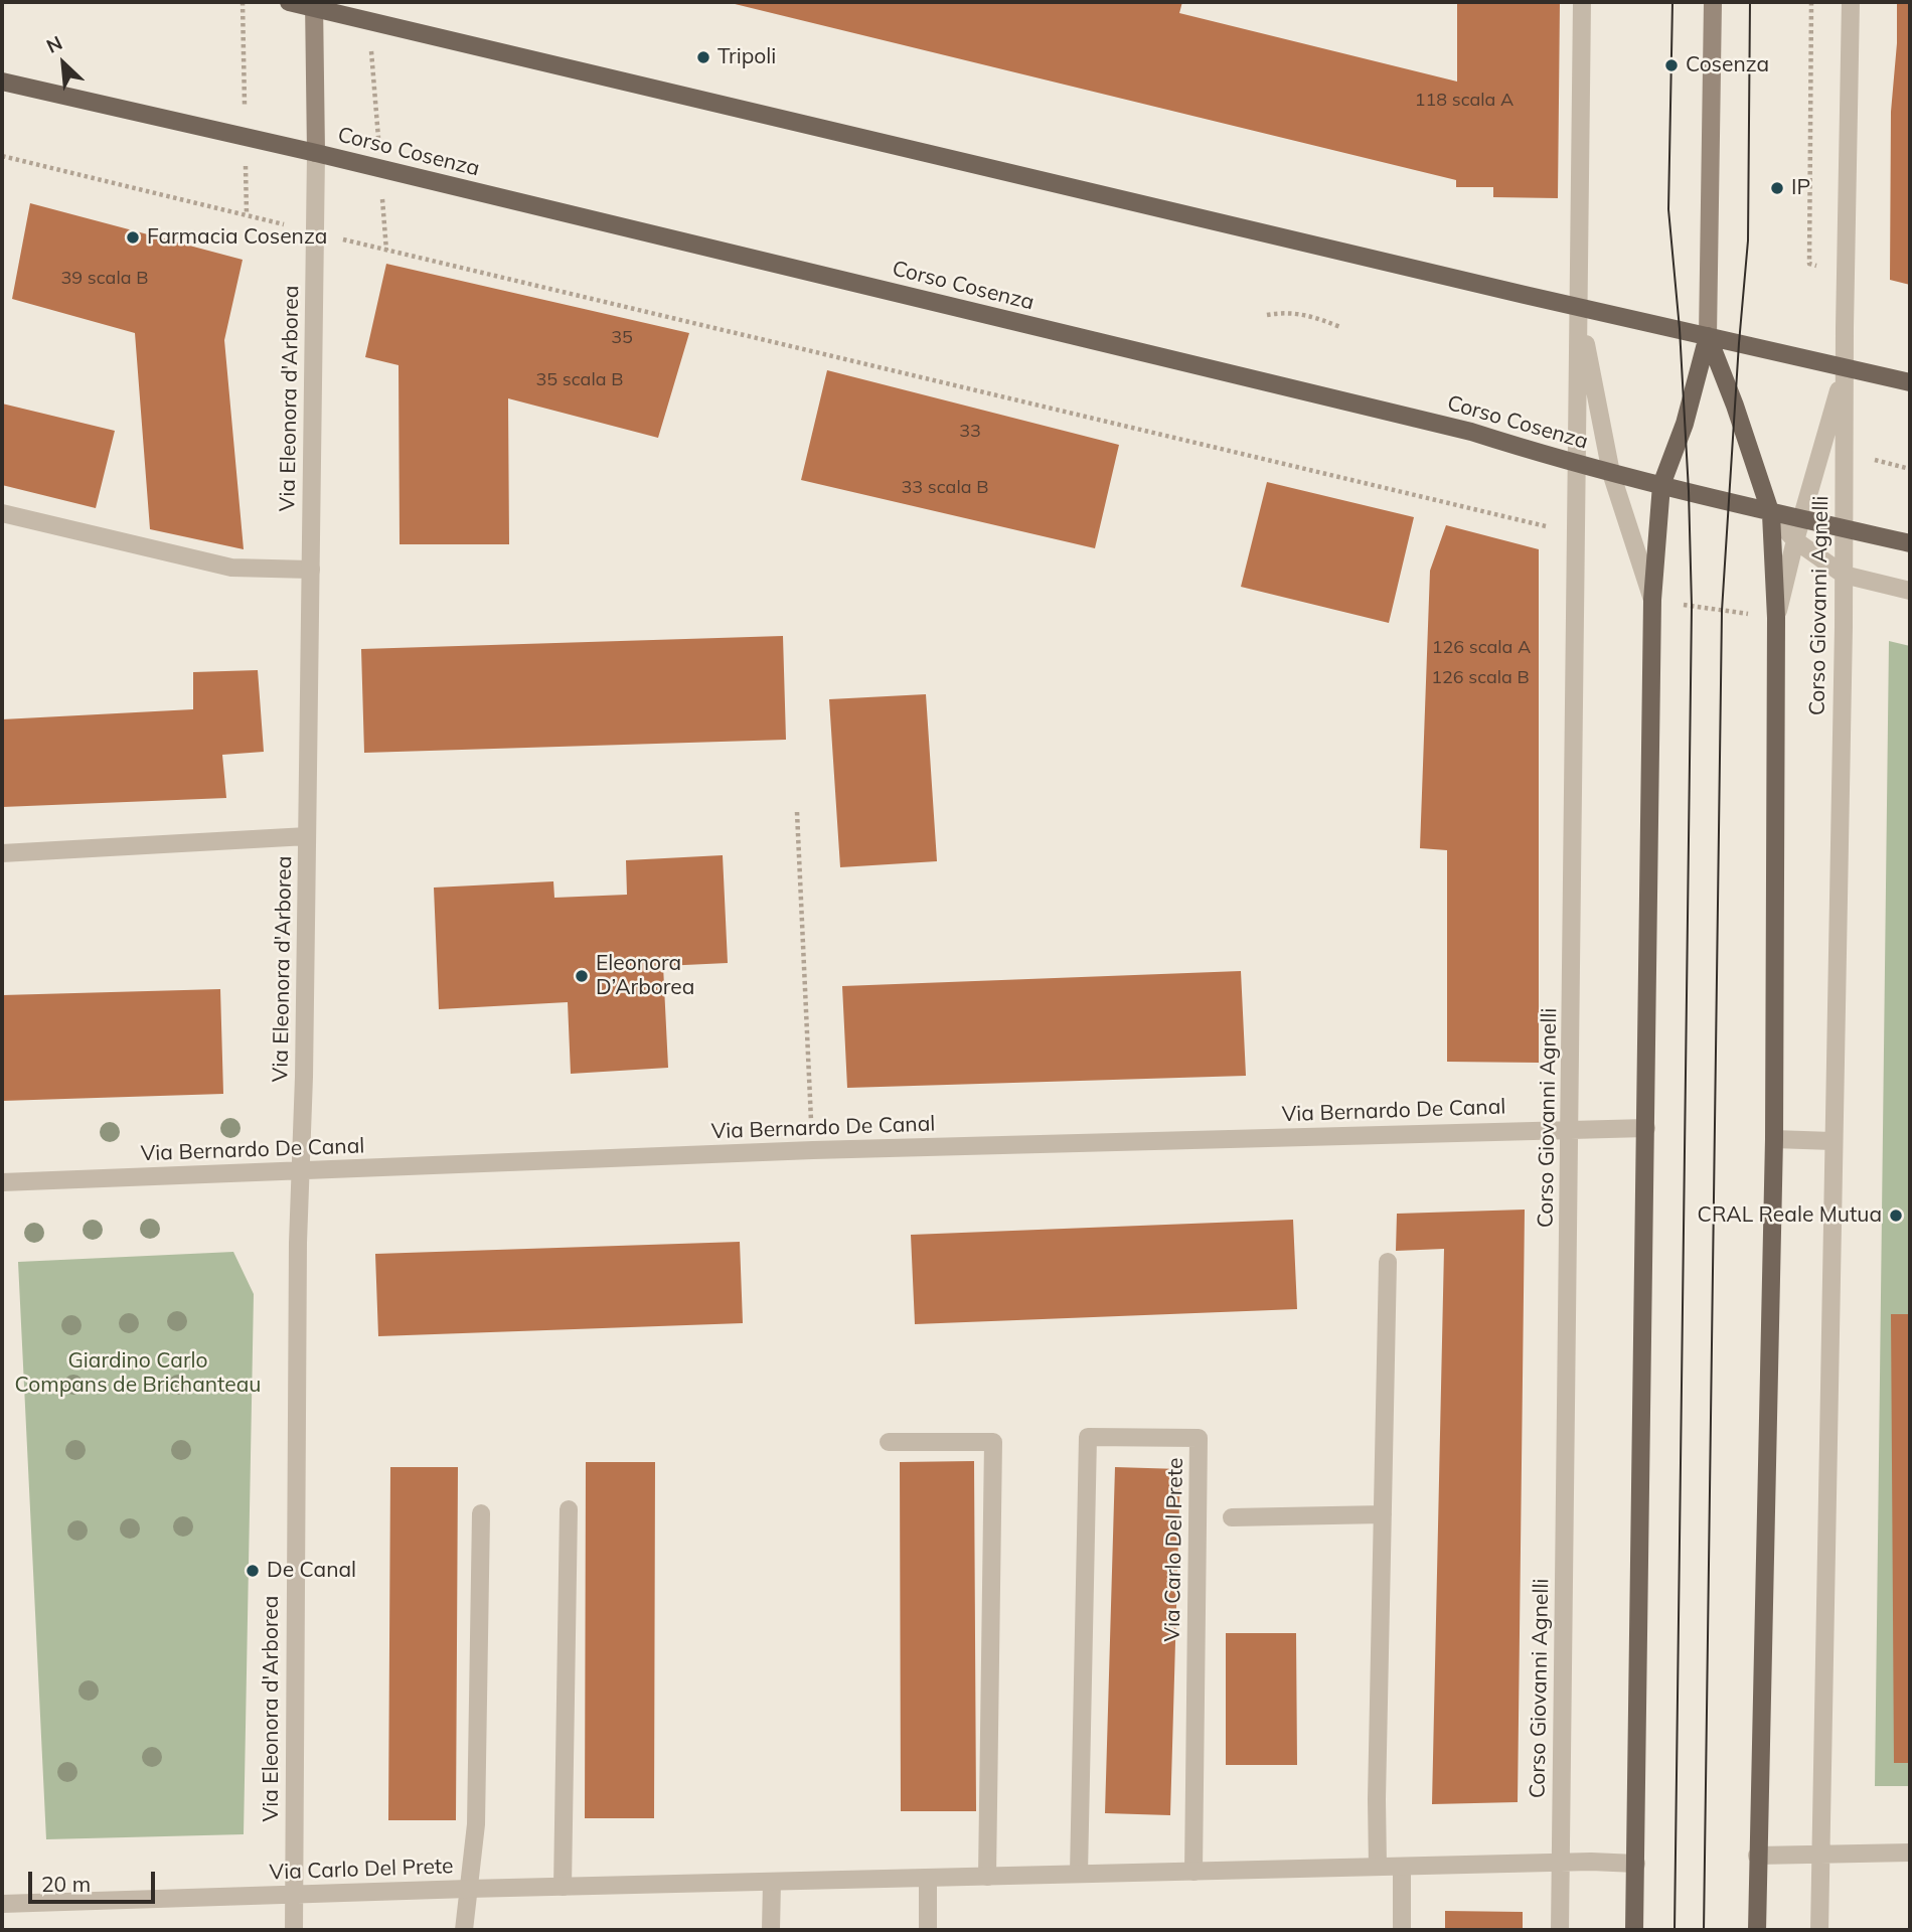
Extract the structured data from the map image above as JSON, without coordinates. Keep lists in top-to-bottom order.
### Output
{
  "streets": {
    "main road": ["Corso Cosenza", "Via Eleonora d'Arborea", "Corso Giovanni Agnelli"],
    "street": ["Via Bernardo De Canal", "Via Carlo Del Prete"]
  },
  "crossings": [
    ["Corso Cosenza", "Via Eleonora d'Arborea"],
    ["Corso Cosenza", "Corso Giovanni Agnelli"],
    ["Via Eleonora d'Arborea", "Via Bernardo De Canal"],
    ["Via Eleonora d'Arborea", "Via Carlo Del Prete"],
    ["Corso Giovanni Agnelli", "Via Bernardo De Canal"],
    ["Corso Giovanni Agnelli", "Via Carlo Del Prete"]
  ],
  "parks": ["Giardino Carlo Compans de Brichanteau"],
  "places": [
    "Tripoli",
    "Cosenza",
    "IP",
    "Farmacia Cosenza",
    "Eleonora D’Arborea",
    "CRAL Reale Mutua",
    "De Canal"
  ],
  "house_numbers": [
    "118 scala A",
    "39 scala B",
    "35",
    "35 scala B",
    "33",
    "33 scala B",
    "126 scala A",
    "126 scala B"
  ],
  "scale_bar": "20 m",
  "north": "top left"
}
